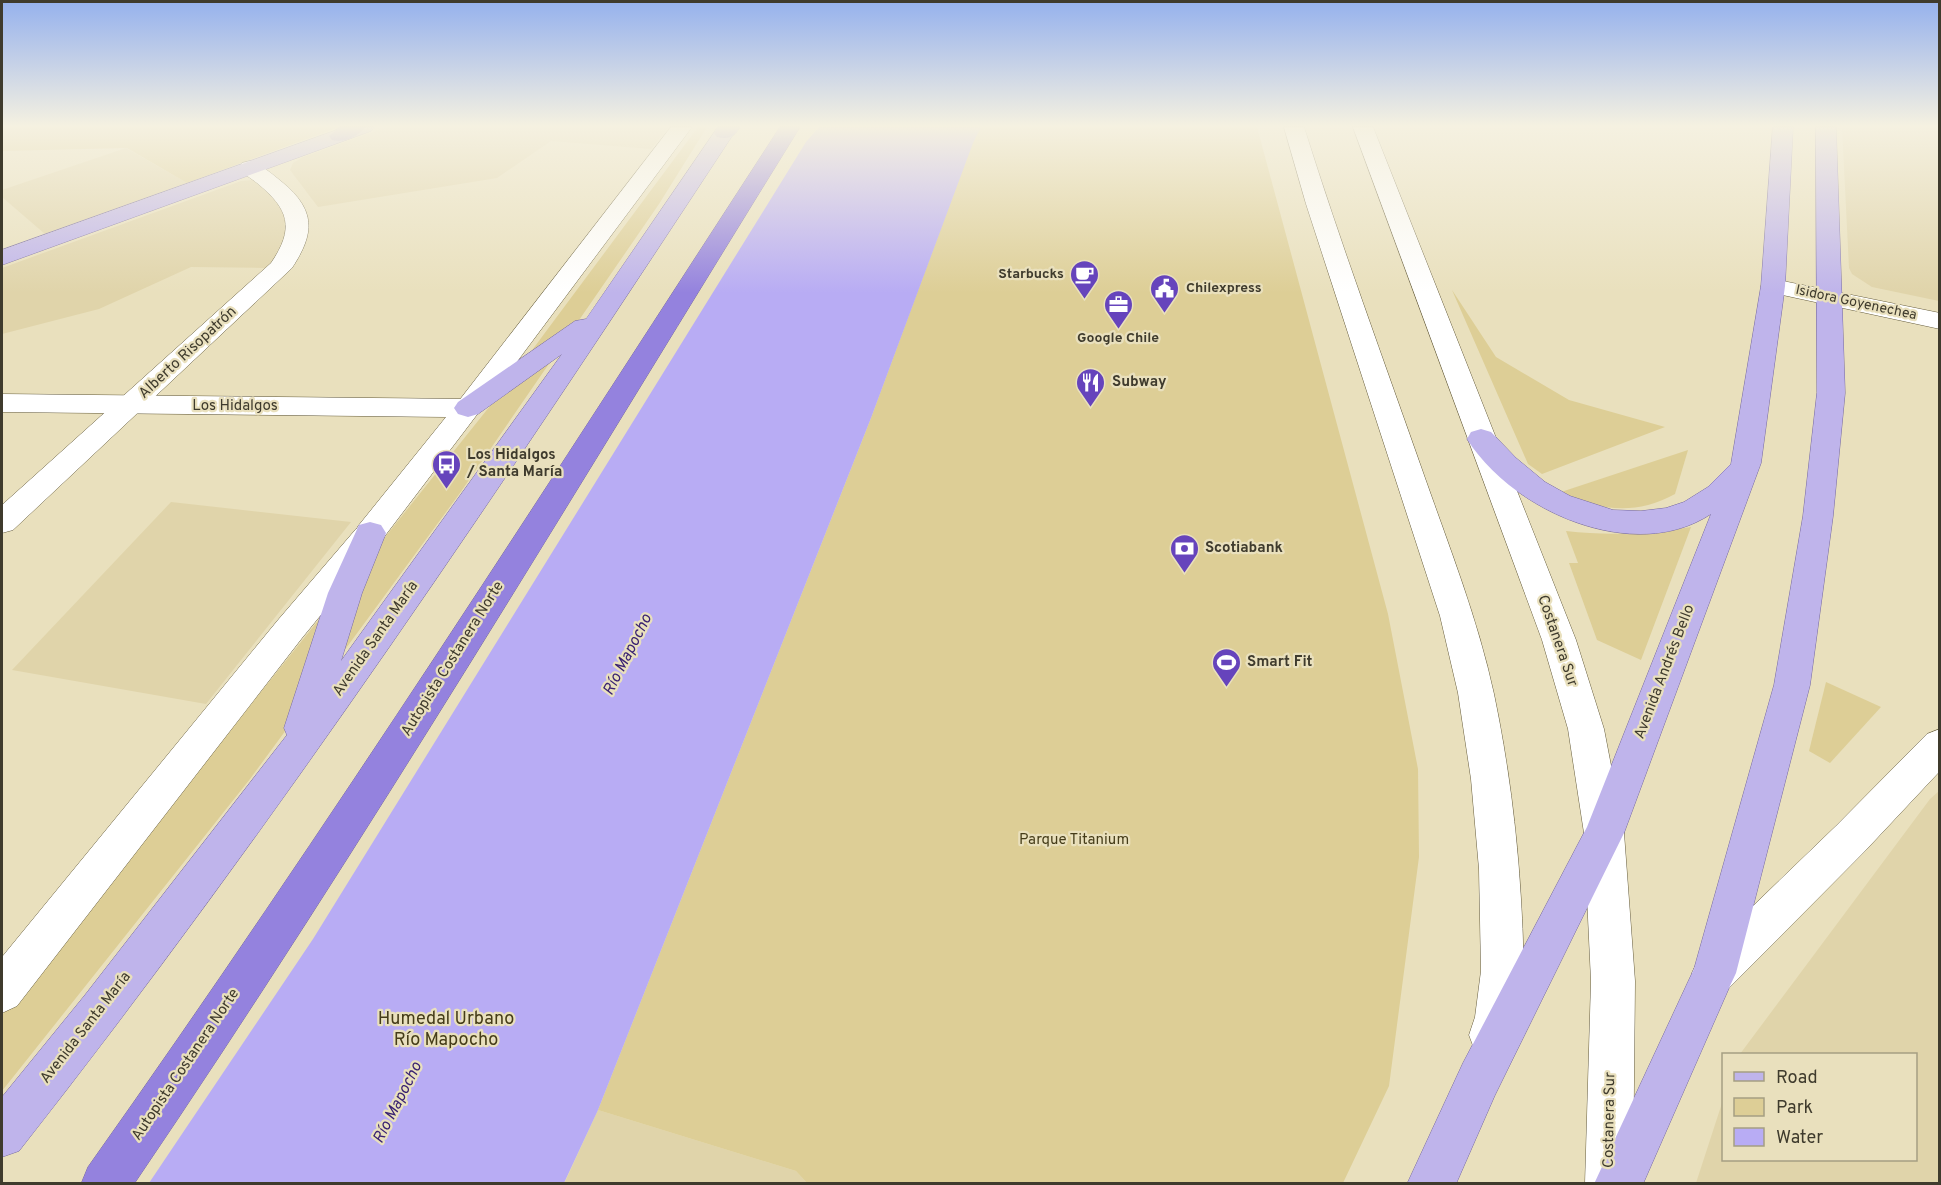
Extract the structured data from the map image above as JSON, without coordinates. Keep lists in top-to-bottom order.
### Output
{
  "streets": {
    "highway": ["Autopista Costanera Norte"],
    "main road": [
      "Isidora Goyenechea",
      "Alberto Risopatrón",
      "Los Hidalgos",
      "Avenida Santa María",
      "Costanera Sur",
      "Avenida Andrés Bello"
    ]
  },
  "crossings": [
    ["Isidora Goyenechea", "Avenida Andrés Bello"],
    ["Alberto Risopatrón", "Los Hidalgos"],
    ["Costanera Sur", "Avenida Andrés Bello"]
  ],
  "water": ["Río Mapocho"],
  "parks": ["Parque Titanium", "Humedal Urbano Río Mapocho"],
  "places": {
    "cafe": ["Starbucks"],
    "public building": ["Chilexpress"],
    "office": ["Google Chile"],
    "restaurant": ["Subway"],
    "bus stop": ["Los Hidalgos / Santa María"],
    "bank": ["Scotiabank"],
    "sports": ["Smart Fit"]
  },
  "legend": ["Road", "Park", "Water"]
}
